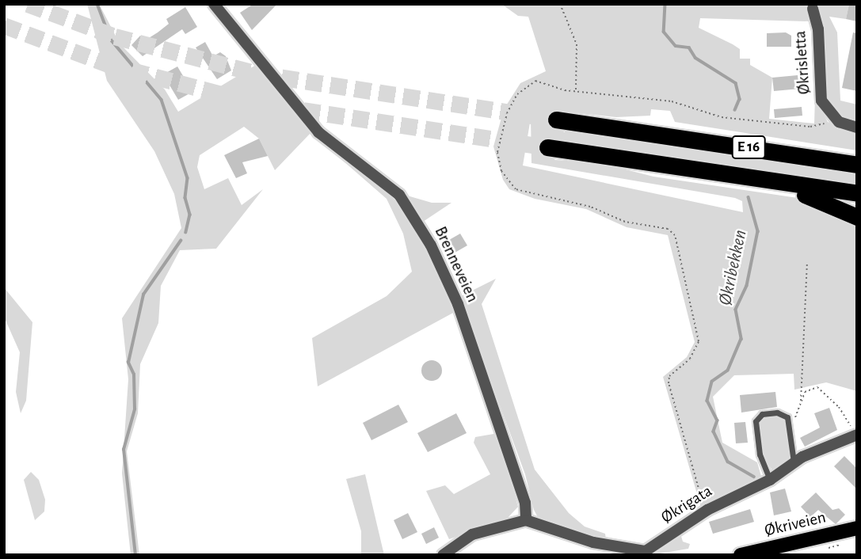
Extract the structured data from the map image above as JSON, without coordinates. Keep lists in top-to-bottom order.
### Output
{
  "streets": {
    "highway": ["E 16"],
    "main road": ["Økriveien"],
    "street": ["Økrisletta", "Brenneveien", "Økrigata"]
  },
  "crossings": [
    ["Brenneveien", "Økrigata"]
  ],
  "water": ["Økribekken"]
}
